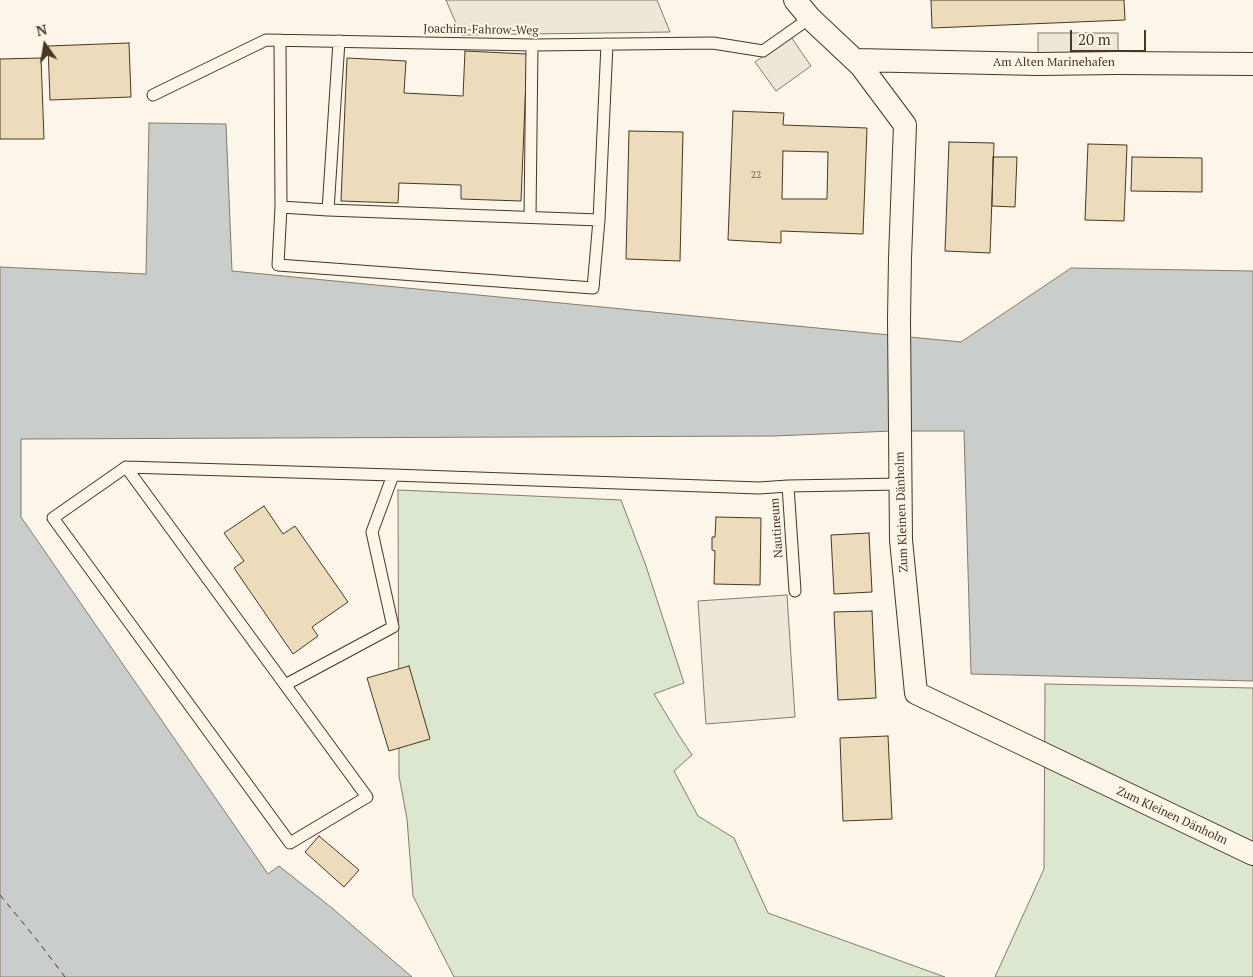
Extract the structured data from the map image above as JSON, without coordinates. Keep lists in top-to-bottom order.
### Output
{
  "streets": {
    "street": ["Am Alten Marinehafen", "Zum Kleinen Dänholm"],
    "lane": ["Joachim-Fahrow-Weg", "Nautineum"]
  },
  "crossings": [
    ["Joachim-Fahrow-Weg", "Zum Kleinen Dänholm"],
    ["Am Alten Marinehafen", "Zum Kleinen Dänholm"],
    ["Zum Kleinen Dänholm", "Nautineum"]
  ],
  "house_numbers": ["22"],
  "scale_bar": "20 m",
  "north": "top"
}
